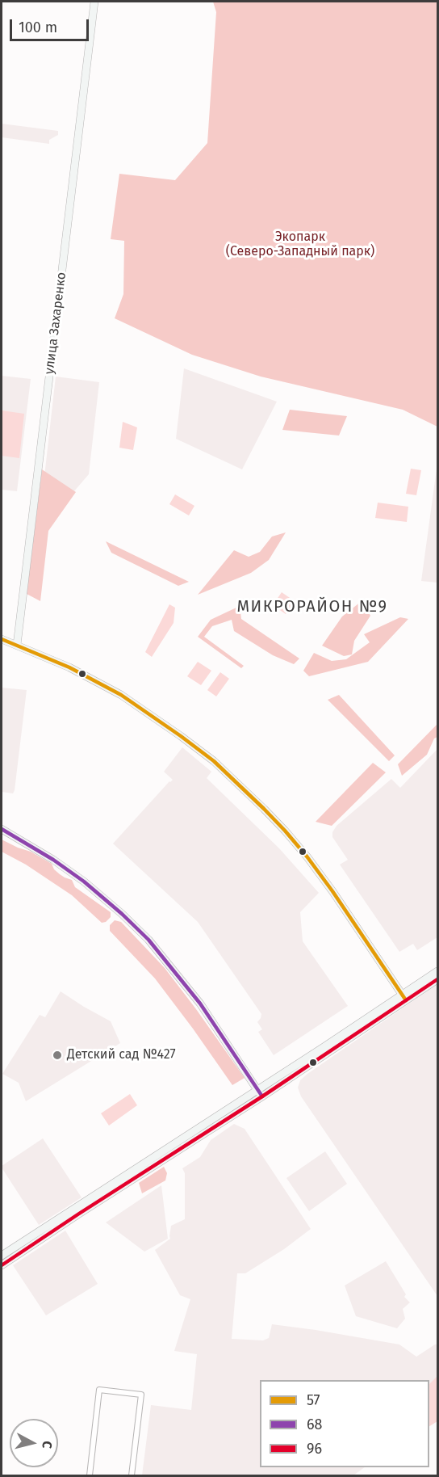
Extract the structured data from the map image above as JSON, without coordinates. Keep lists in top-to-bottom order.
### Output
{
  "streets": {
    "street": ["улица Захаренко"]
  },
  "districts": ["МИКРОРАЙОН №9"],
  "parks": ["Экопарк (Северо-Западный парк)"],
  "places": ["Детский сад №427"],
  "lines": ["transit line 57", "transit line 68", "transit line 96"],
  "legend": ["57", "68", "96"],
  "scale_bar": "100 m",
  "north": "right"
}
